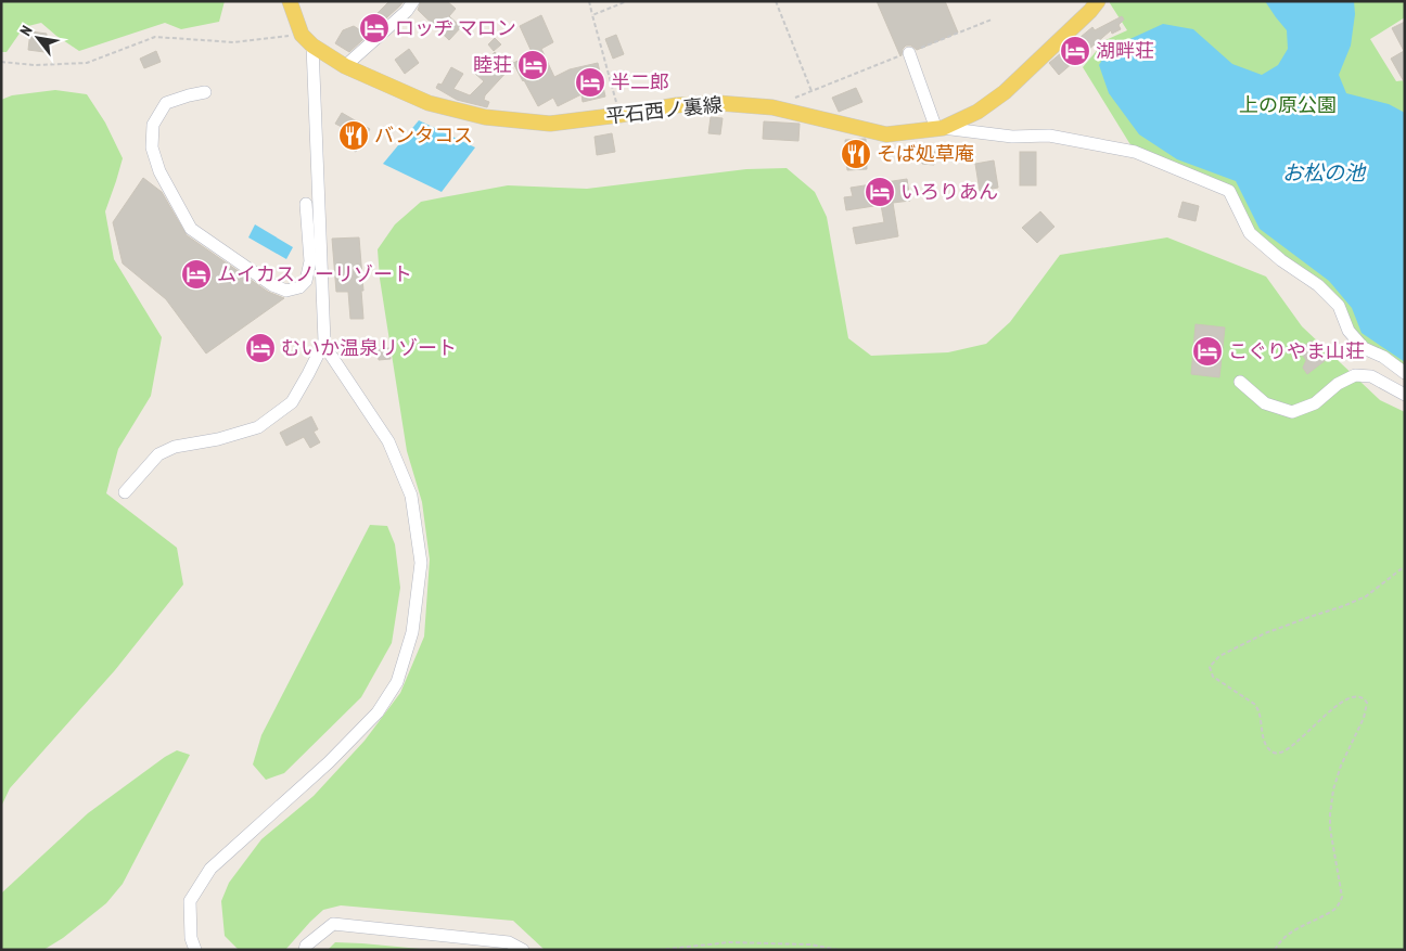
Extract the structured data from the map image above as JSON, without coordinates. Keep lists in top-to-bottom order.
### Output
{
  "streets": {
    "main road": ["平石西ノ裏線"]
  },
  "water": ["お松の池"],
  "parks": ["上の原公園"],
  "places": {
    "hotel": [
      "ロッヂ マロン",
      "湖畔荘",
      "睦荘",
      "半二郎",
      "いろりあん",
      "ムイカスノーリゾート",
      "むいか温泉リゾート",
      "こぐりやま山荘"
    ],
    "restaurant": ["バンタコス", "そば処草庵"]
  },
  "north": "top left"
}
